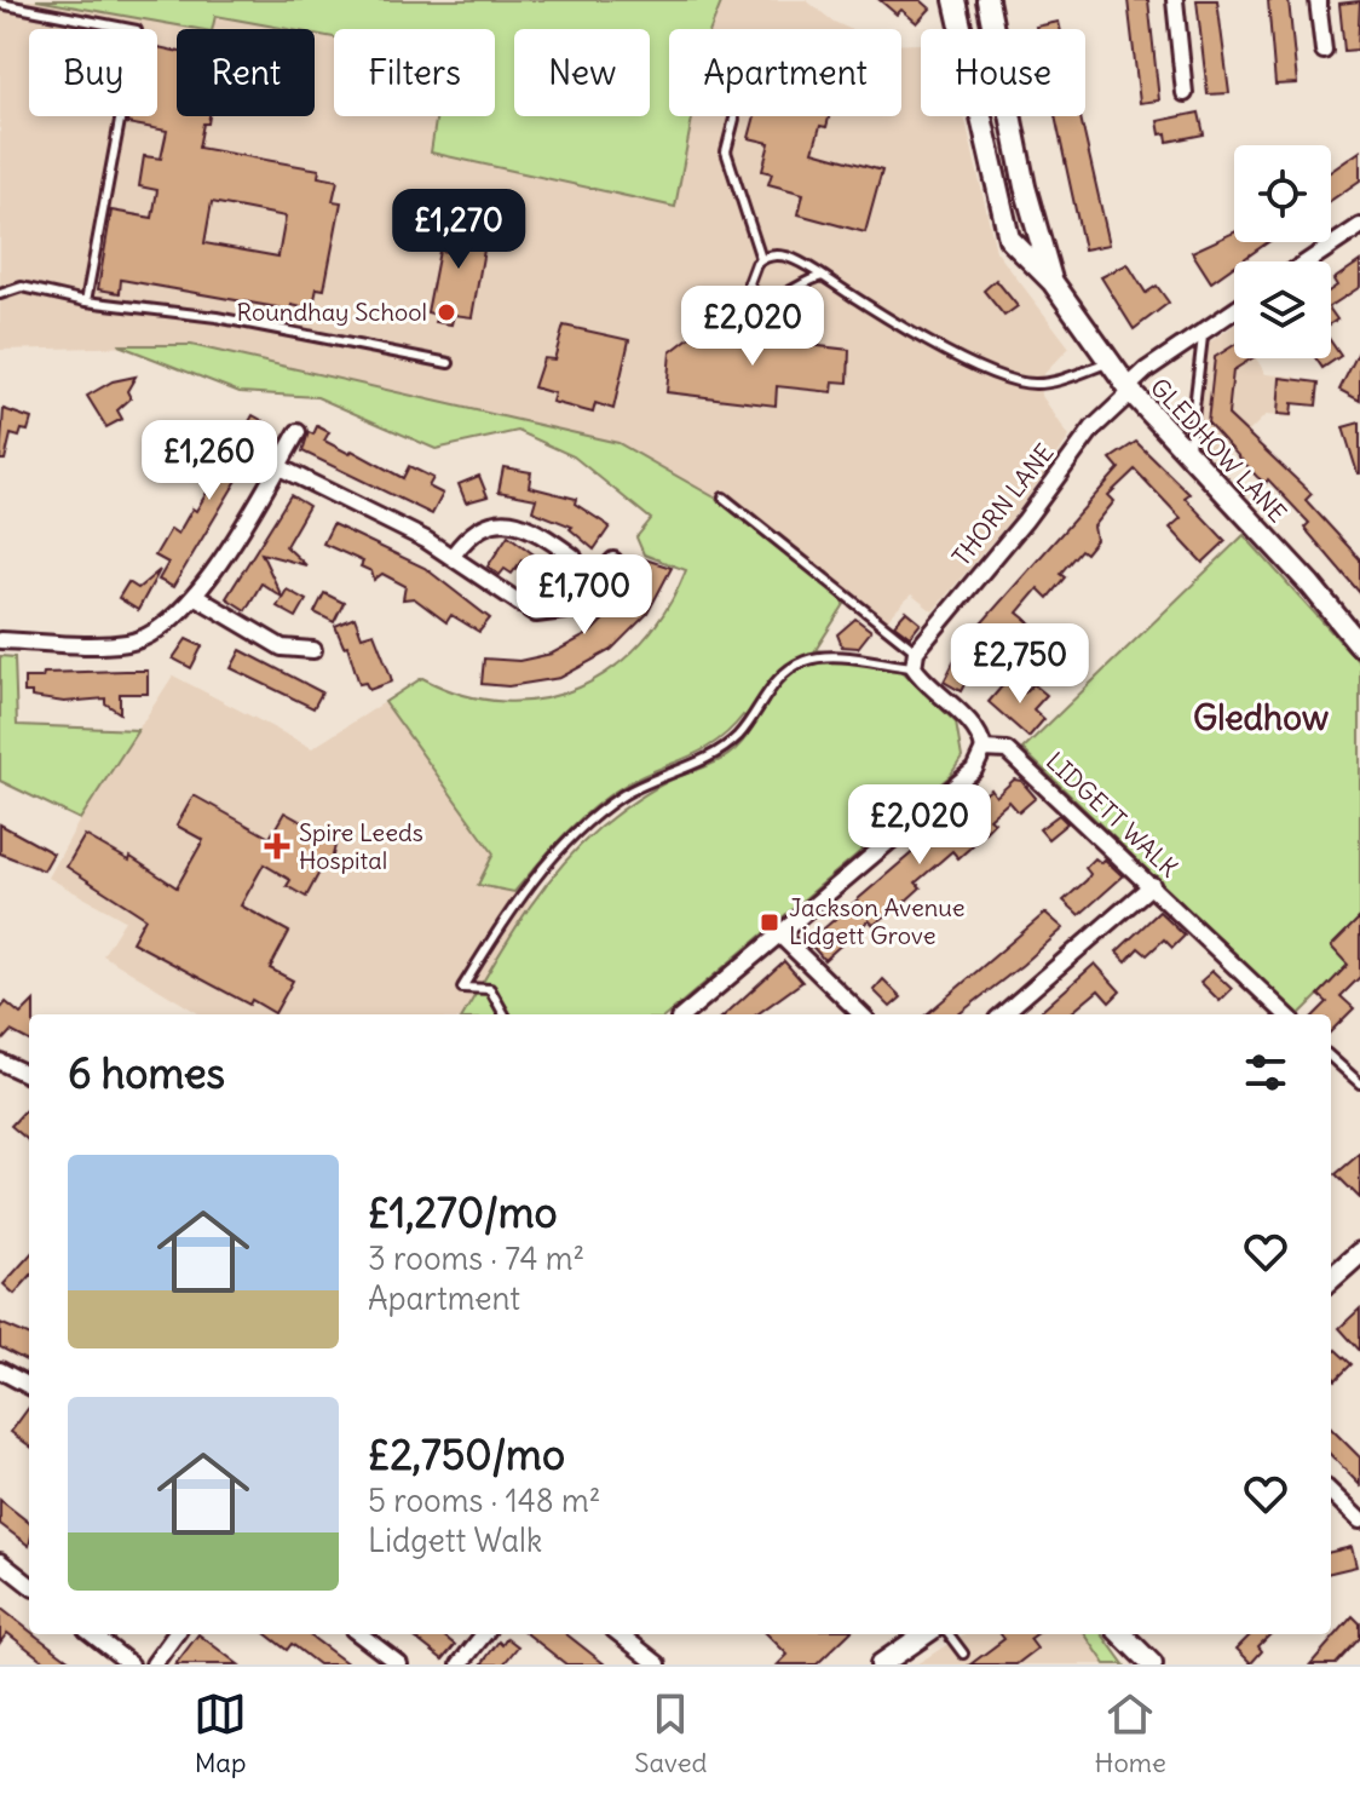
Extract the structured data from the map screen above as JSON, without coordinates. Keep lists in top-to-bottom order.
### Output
{
  "streets": {
    "street": ["GLEDHOW LANE", "THORN LANE", "LIDGETT WALK"]
  },
  "crossings": [
    ["GLEDHOW LANE", "THORN LANE"]
  ],
  "districts": ["Gledhow"],
  "places": {
    "other": ["Roundhay School"],
    "health": ["Spire Leeds Hospital"],
    "transit": ["Jackson Avenue Lidgett Grove"]
  },
  "page": {
    "chip": [
      "Buy",
      "Rent",
      "Filters",
      "New",
      "Apartment",
      "House"
    ],
    "price": [
      "£1,270",
      "£2,020",
      "£1,260",
      "£1,700",
      "£2,750",
      "£2,020"
    ],
    "heading": "6 homes",
    "list": [
      {
        "name": "£1,270/mo",
        "note": "3 rooms · 74 m² · Apartment"
      },
      {
        "name": "£2,750/mo",
        "note": "5 rooms · 148 m² · Lidgett Walk"
      }
    ],
    "tabs": ["Map", "Saved", "Home"]
  }
}
